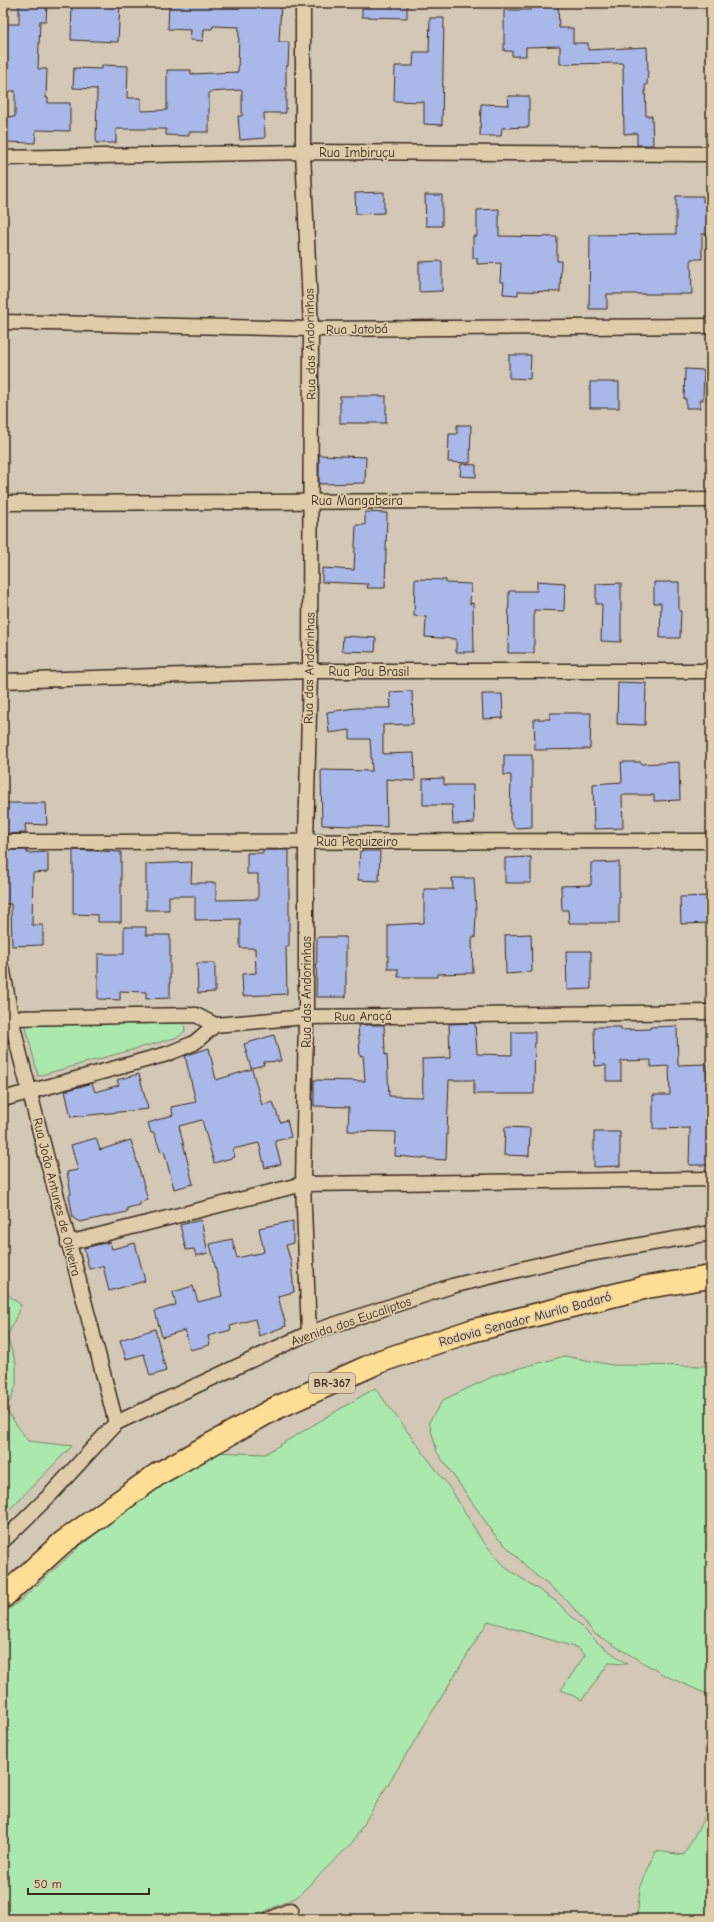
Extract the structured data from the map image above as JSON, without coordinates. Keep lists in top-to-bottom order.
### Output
{
  "streets": {
    "main road": ["Rodovia Senador Murilo Badaró", "BR-367"],
    "street": [
      "Rua Imbiruçu",
      "Rua Jatobá",
      "Rua das Andorinhas",
      "Rua Mangabeira",
      "Rua Pau Brasil",
      "Rua Pequizeiro",
      "Rua Araçá",
      "Rua João Antunes de Oliveira",
      "Avenida dos Eucaliptos"
    ]
  },
  "crossings": [
    ["Rua Imbiruçu", "Rua das Andorinhas"],
    ["Rua Jatobá", "Rua das Andorinhas"],
    ["Rua das Andorinhas", "Rua Mangabeira"],
    ["Rua das Andorinhas", "Rua Pau Brasil"],
    ["Rua das Andorinhas", "Rua Pequizeiro"],
    ["Rua das Andorinhas", "Rua Araçá"],
    ["Rua das Andorinhas", "Avenida dos Eucaliptos"],
    ["Rua João Antunes de Oliveira", "Avenida dos Eucaliptos"]
  ],
  "scale_bar": "50 m"
}
